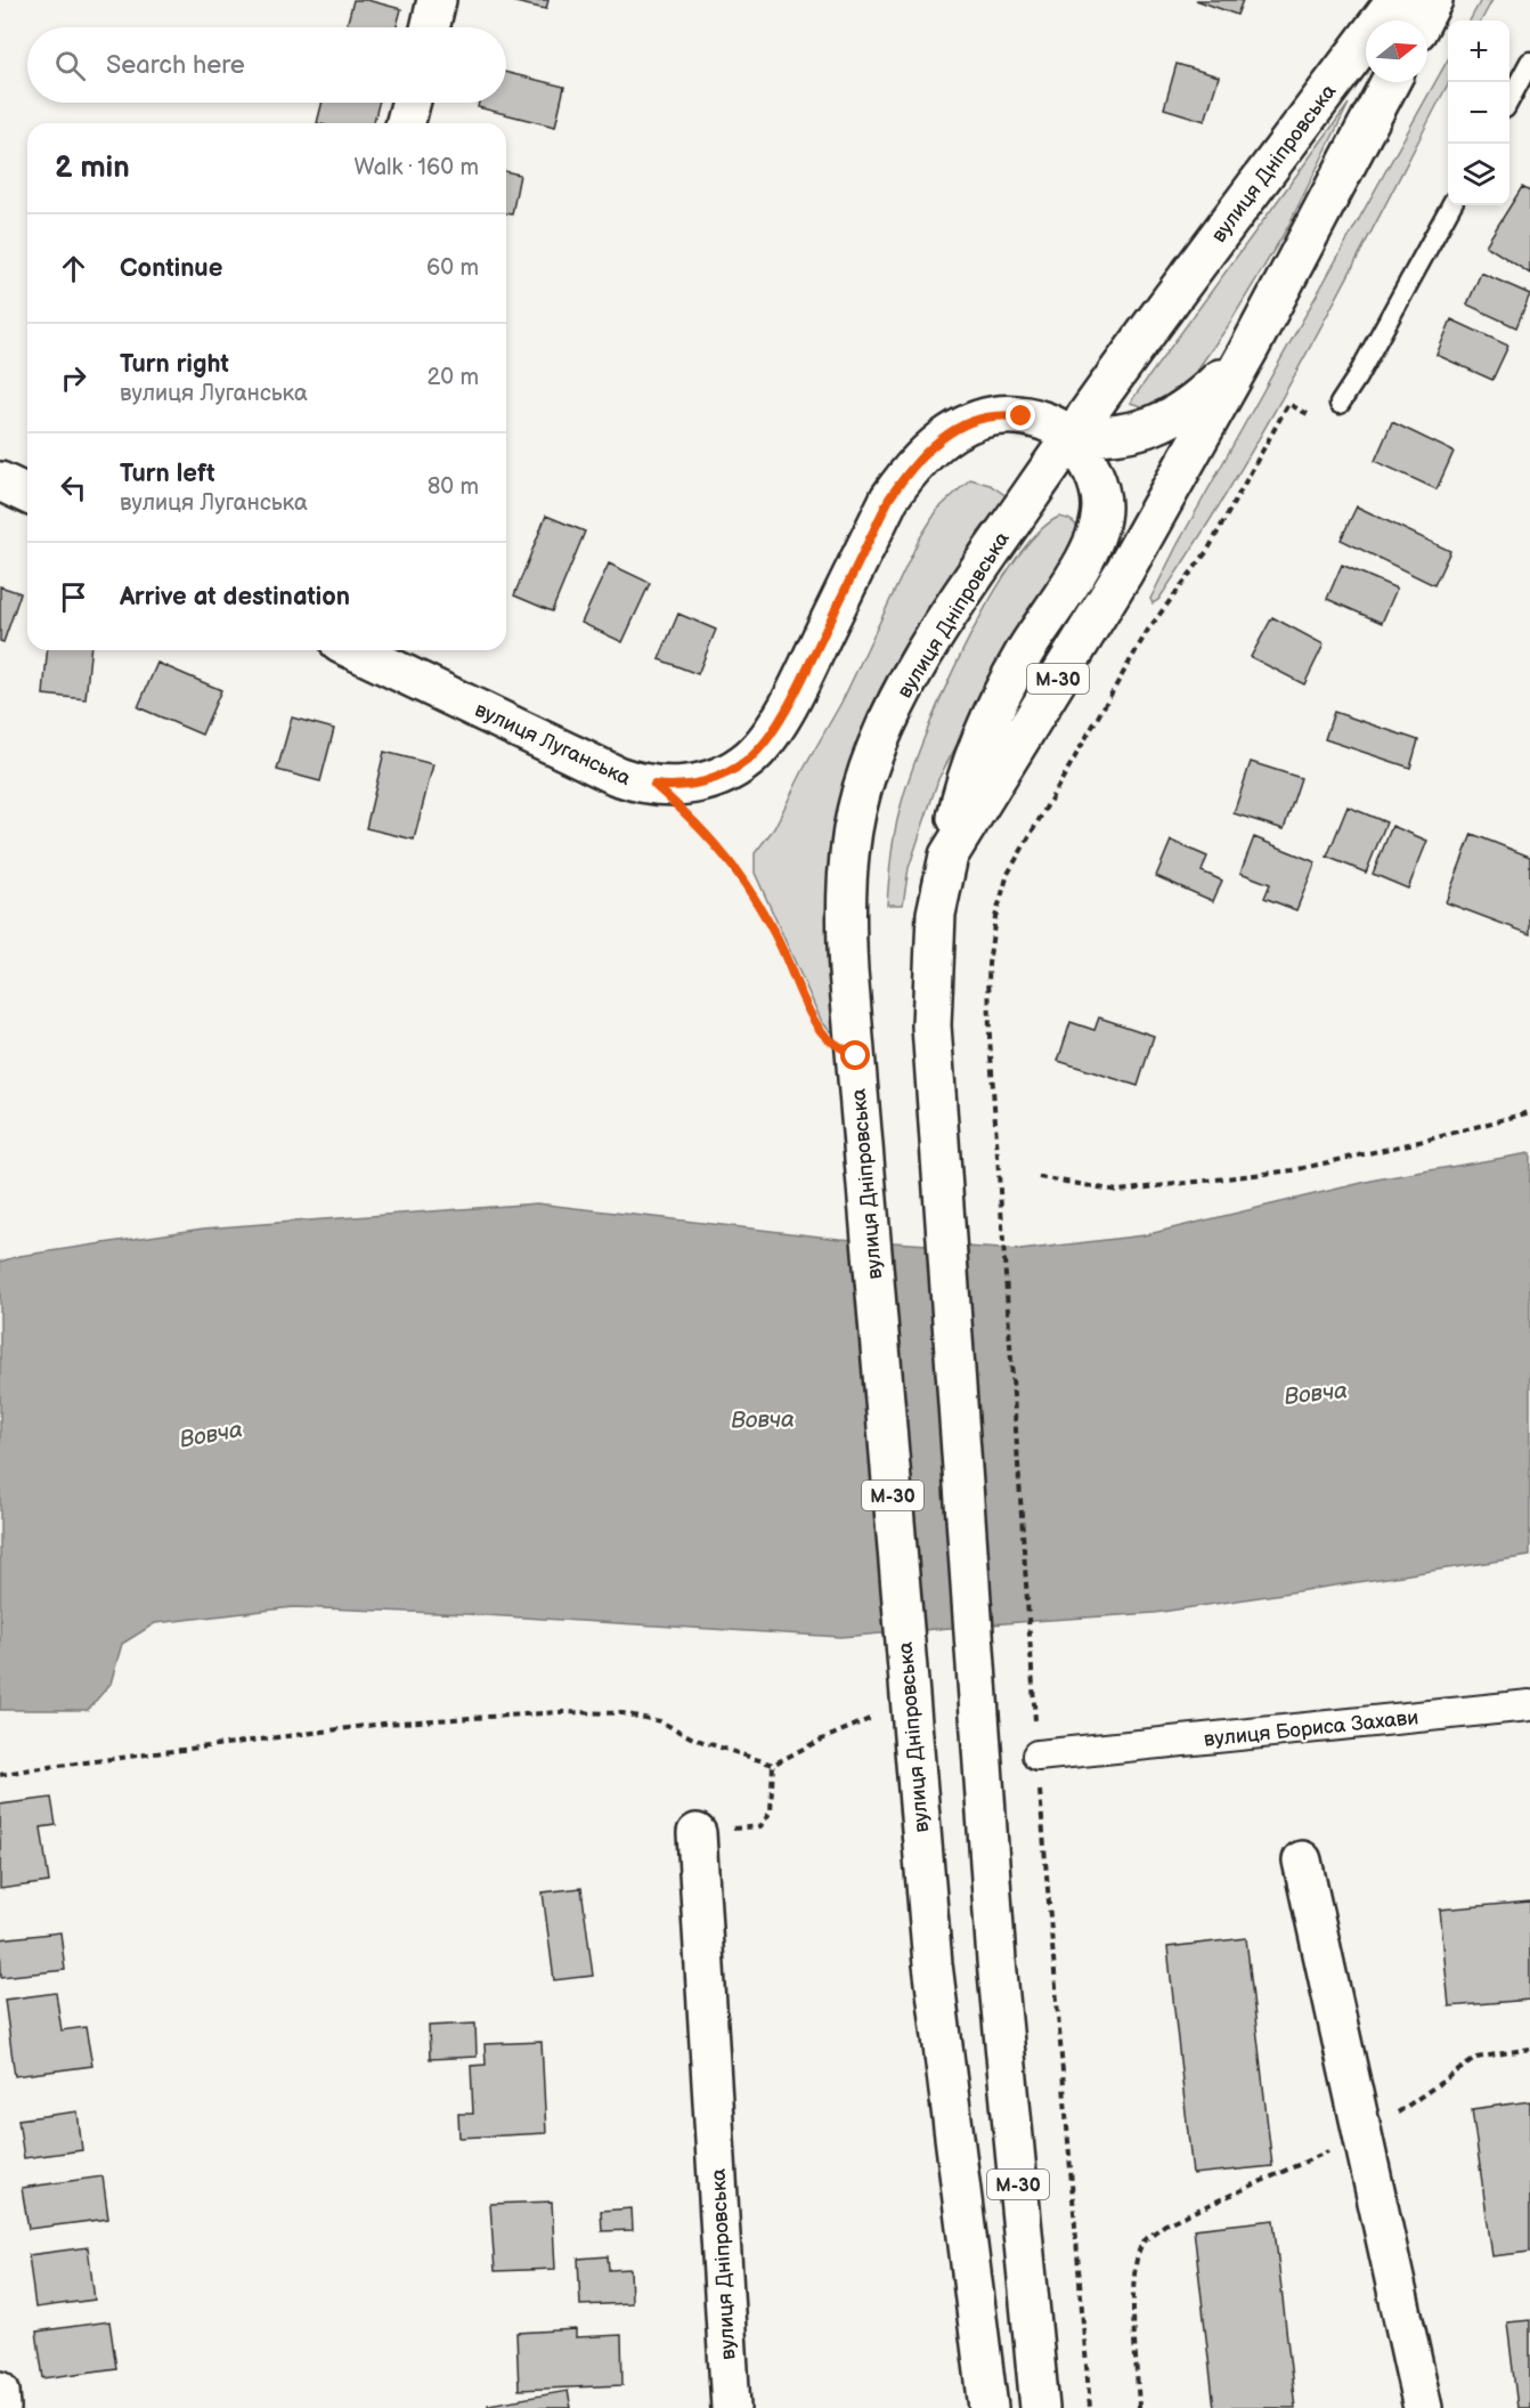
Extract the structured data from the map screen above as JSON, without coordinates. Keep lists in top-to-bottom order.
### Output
{
  "streets": {
    "main road": ["вулиця Дніпровська", "М-30", "вулиця Луганська"],
    "street": ["вулиця Бориса Захави"]
  },
  "crossings": [
    ["вулиця Дніпровська", "вулиця Луганська"]
  ],
  "water": ["Вовча"],
  "north": "right",
  "page": {
    "map_buttons": ["+", "−"],
    "search": "Search here",
    "heading": ["2 min", "Walk · 160 m"],
    "list": [
      ["Continue", "60 m"],
      ["Turn right", "вулиця Луганська", "20 m"],
      ["Turn left", "вулиця Луганська", "80 m"],
      "Arrive at destination"
    ]
  }
}
